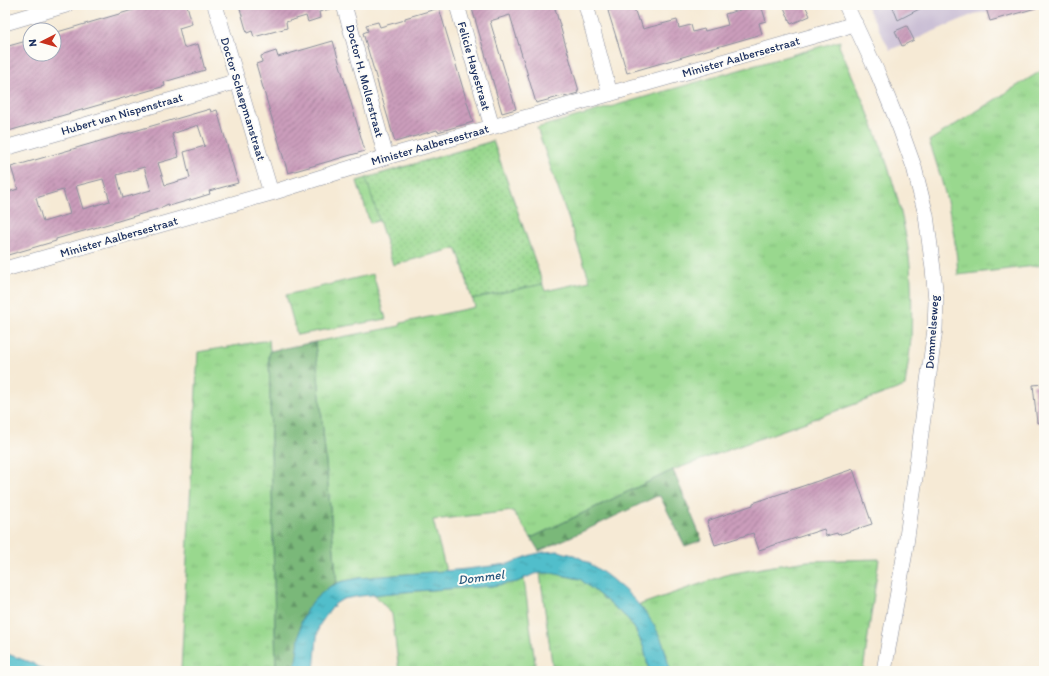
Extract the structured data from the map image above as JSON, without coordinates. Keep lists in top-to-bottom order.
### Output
{
  "streets": {
    "street": [
      "Minister Aalbersestraat",
      "Felicie Hayestraat",
      "Doctor H. Mollerstraat",
      "Doctor Schaepmanstraat",
      "Hubert van Nispenstraat",
      "Dommelseweg"
    ]
  },
  "crossings": [
    ["Minister Aalbersestraat", "Felicie Hayestraat"],
    ["Minister Aalbersestraat", "Doctor H. Mollerstraat"],
    ["Minister Aalbersestraat", "Doctor Schaepmanstraat"],
    ["Minister Aalbersestraat", "Dommelseweg"],
    ["Doctor Schaepmanstraat", "Hubert van Nispenstraat"]
  ],
  "water": ["Dommel"],
  "north": "left"
}
